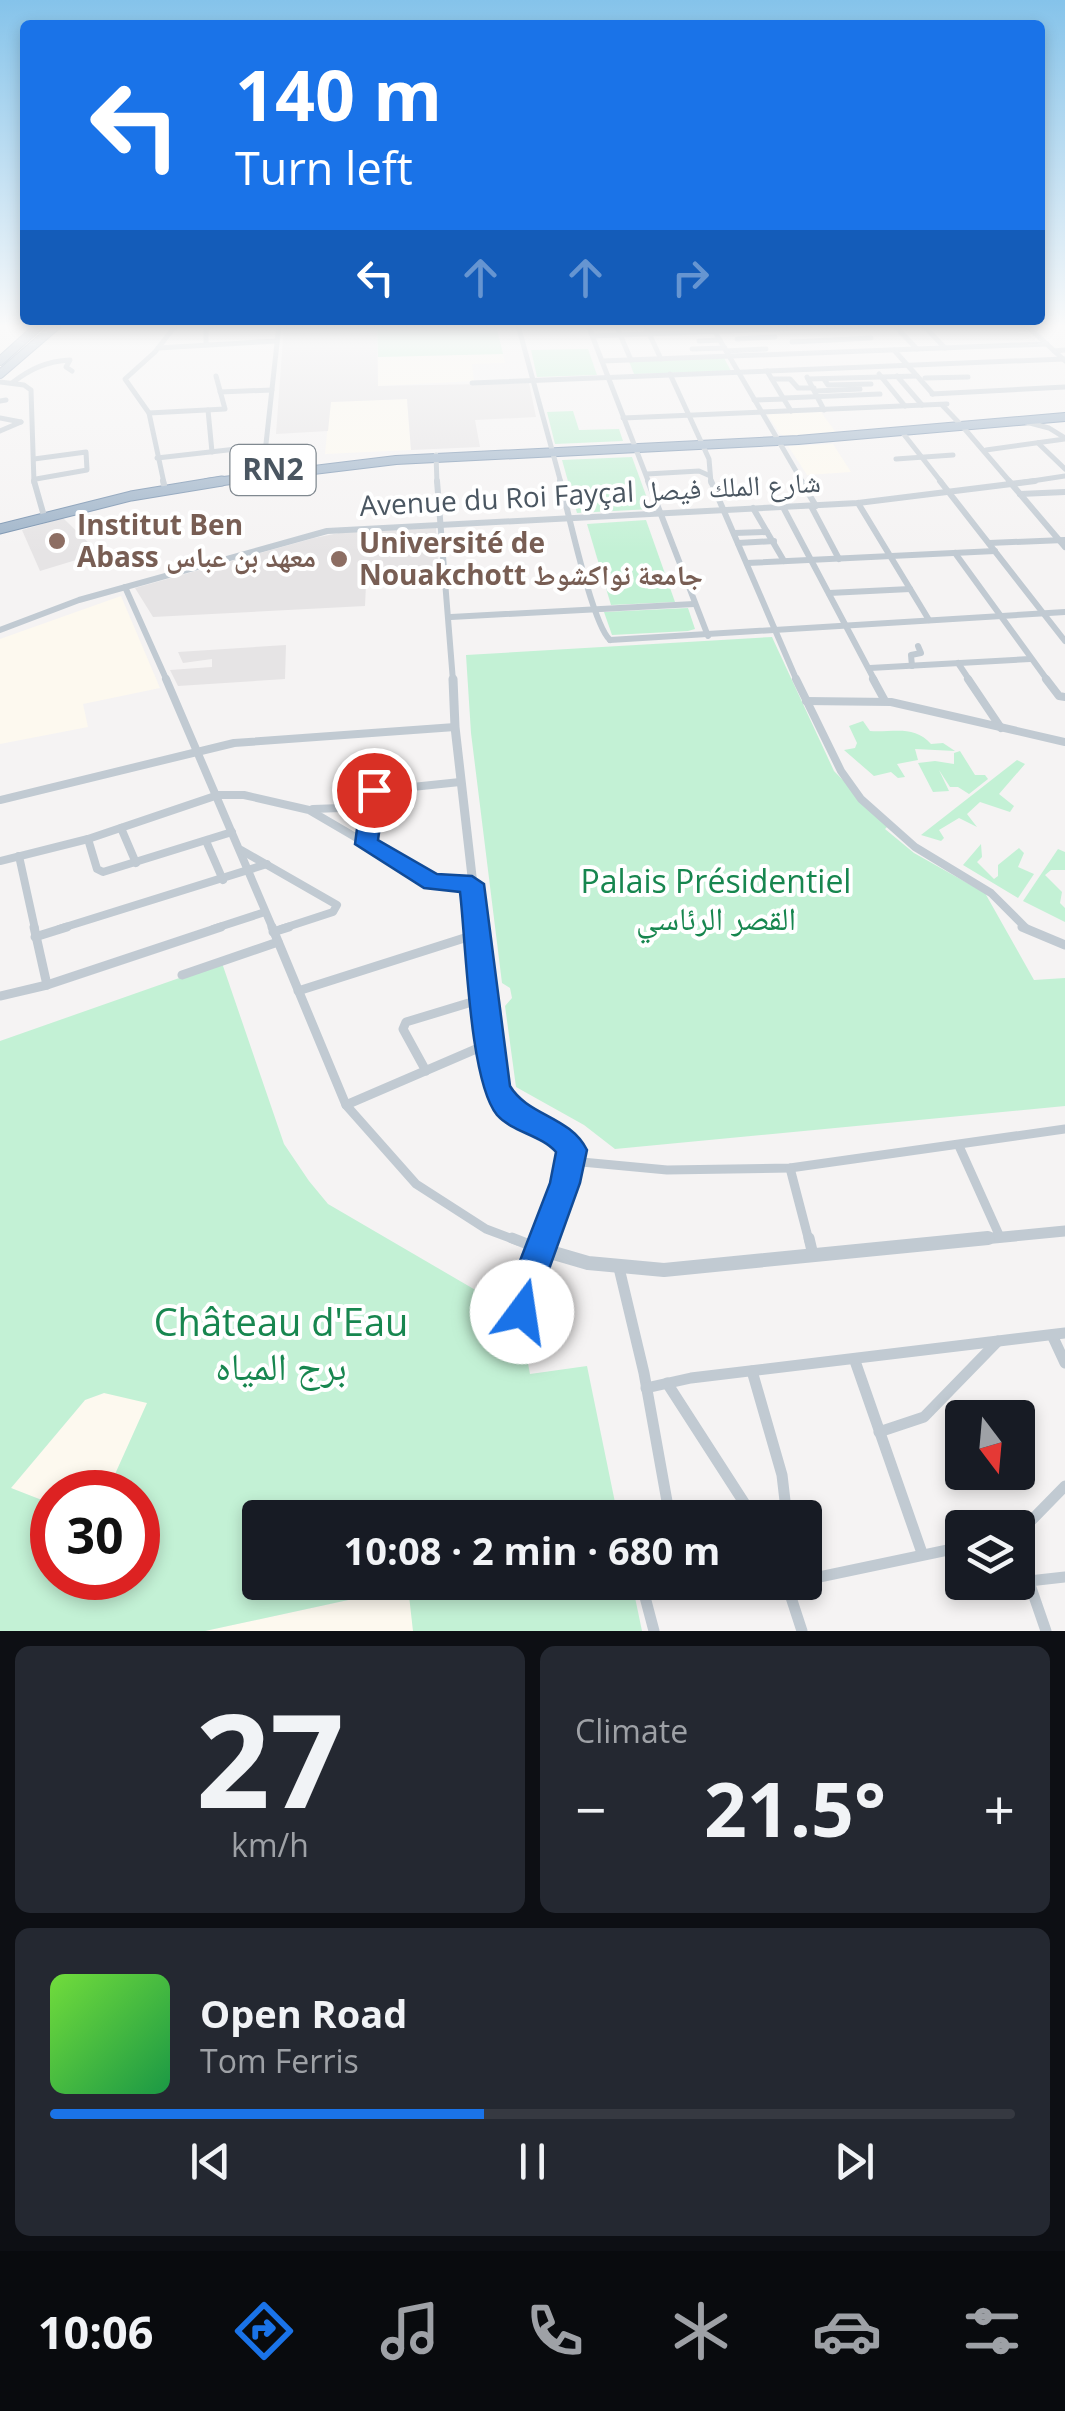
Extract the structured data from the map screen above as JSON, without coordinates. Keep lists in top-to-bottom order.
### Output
{
  "streets": {
    "highway": ["RN2"],
    "street": ["Avenue du Roi Fayçal شارع الملك فيصل"]
  },
  "parks": ["Palais Présidentiel القصر الرئاسي", "Château d'Eau برج المياه"],
  "places": ["Institut Ben Abass معهد بن عباس", "Université de Nouakchott جامعة نواكشوط"],
  "north": "bottom",
  "page": {
    "turn": ["140 m", "Turn left"],
    "limit": "30",
    "trip": "10:08 · 2 min · 680 m",
    "tile": [
      ["27", "km/h"],
      "Climate"
    ],
    "heat": ["−", "21.5°", "+"],
    "song": ["Open Road", "Tom Ferris"],
    "tabs": "10:06"
  }
}
